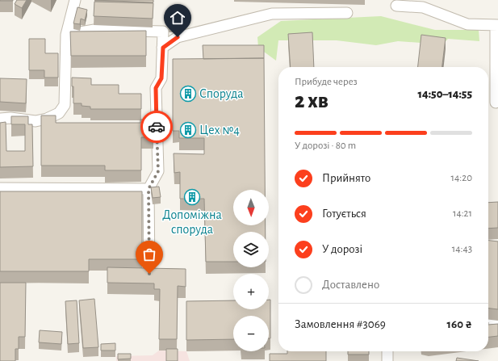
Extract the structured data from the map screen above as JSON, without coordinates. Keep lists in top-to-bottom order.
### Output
{
  "places": {
    "building": ["Споруда", "Цех №4", "Допоміжна споруда"]
  },
  "north": "bottom",
  "page": {
    "heading": ["2 хв", "Прибуде через", "14:50–14:55"],
    "panel": ["Замовлення #3069", "160 ₴"],
    "bar": "У дорозі · 80 m",
    "list": [
      ["Прийнято", "14:20"],
      ["Готується", "14:21"],
      ["У дорозі", "14:43"],
      "Доставлено"
    ],
    "map_buttons": ["+", "−"]
  }
}
